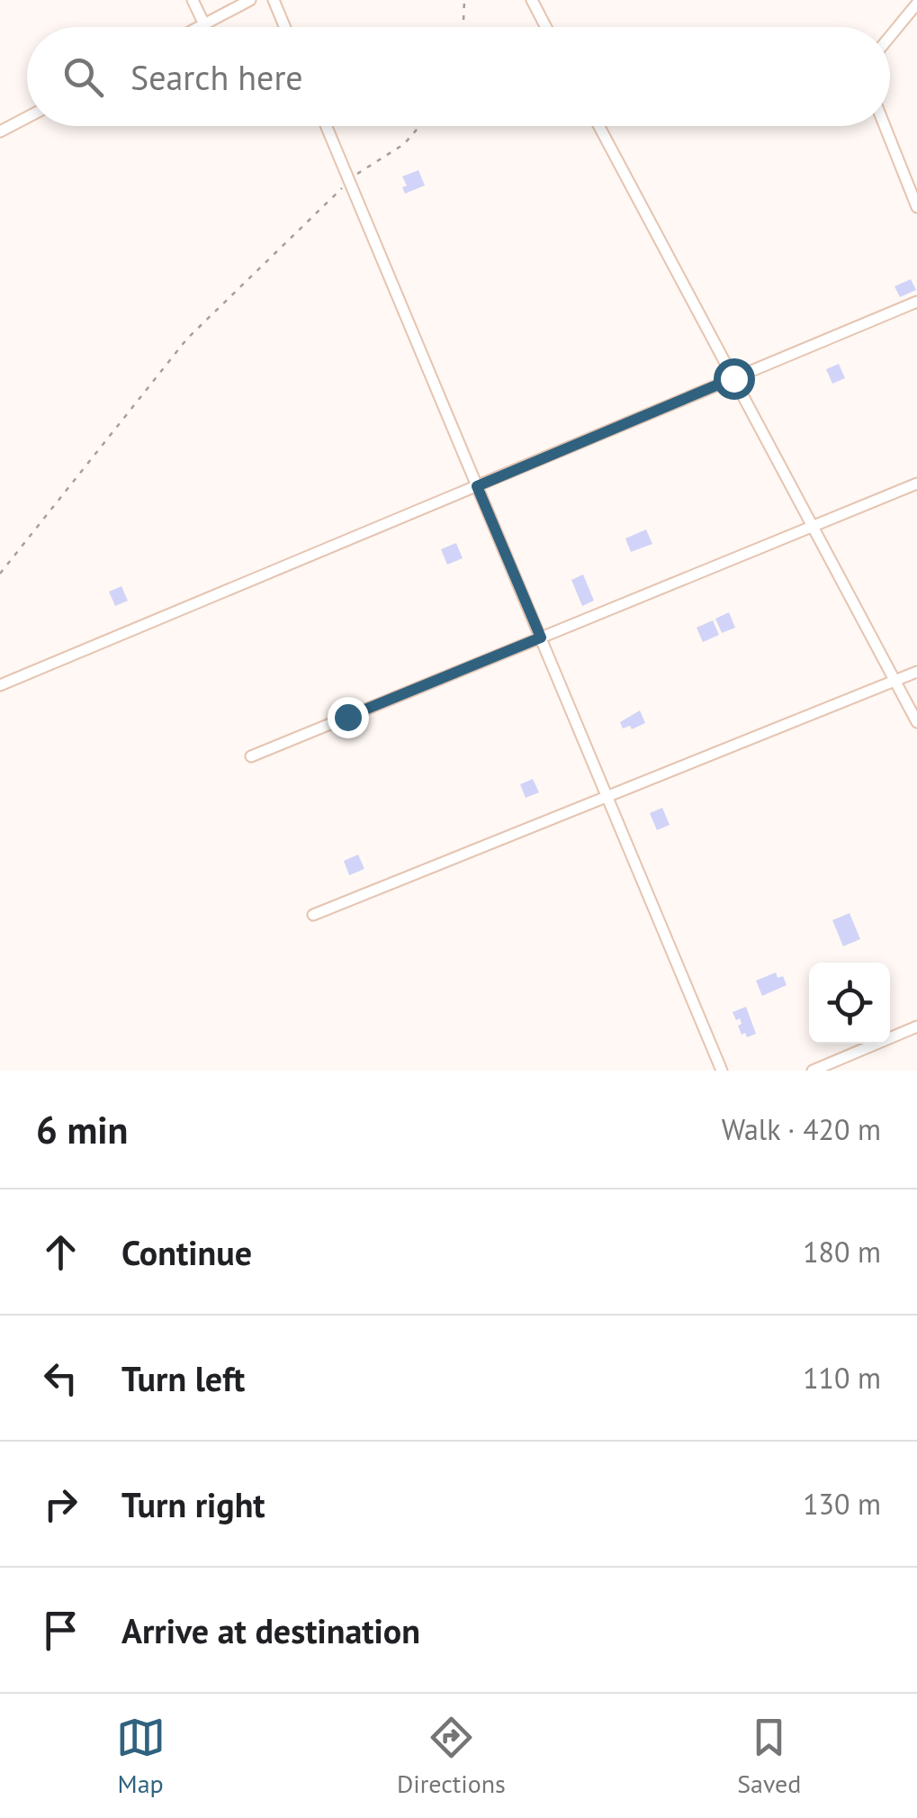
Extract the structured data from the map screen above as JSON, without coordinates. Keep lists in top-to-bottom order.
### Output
{
  "page": {
    "search": "Search here",
    "heading": ["6 min", "Walk · 420 m"],
    "list": [
      ["Continue", "180 m"],
      ["Turn left", "110 m"],
      ["Turn right", "130 m"],
      "Arrive at destination"
    ],
    "nav": ["Map", "Directions", "Saved"]
  }
}
